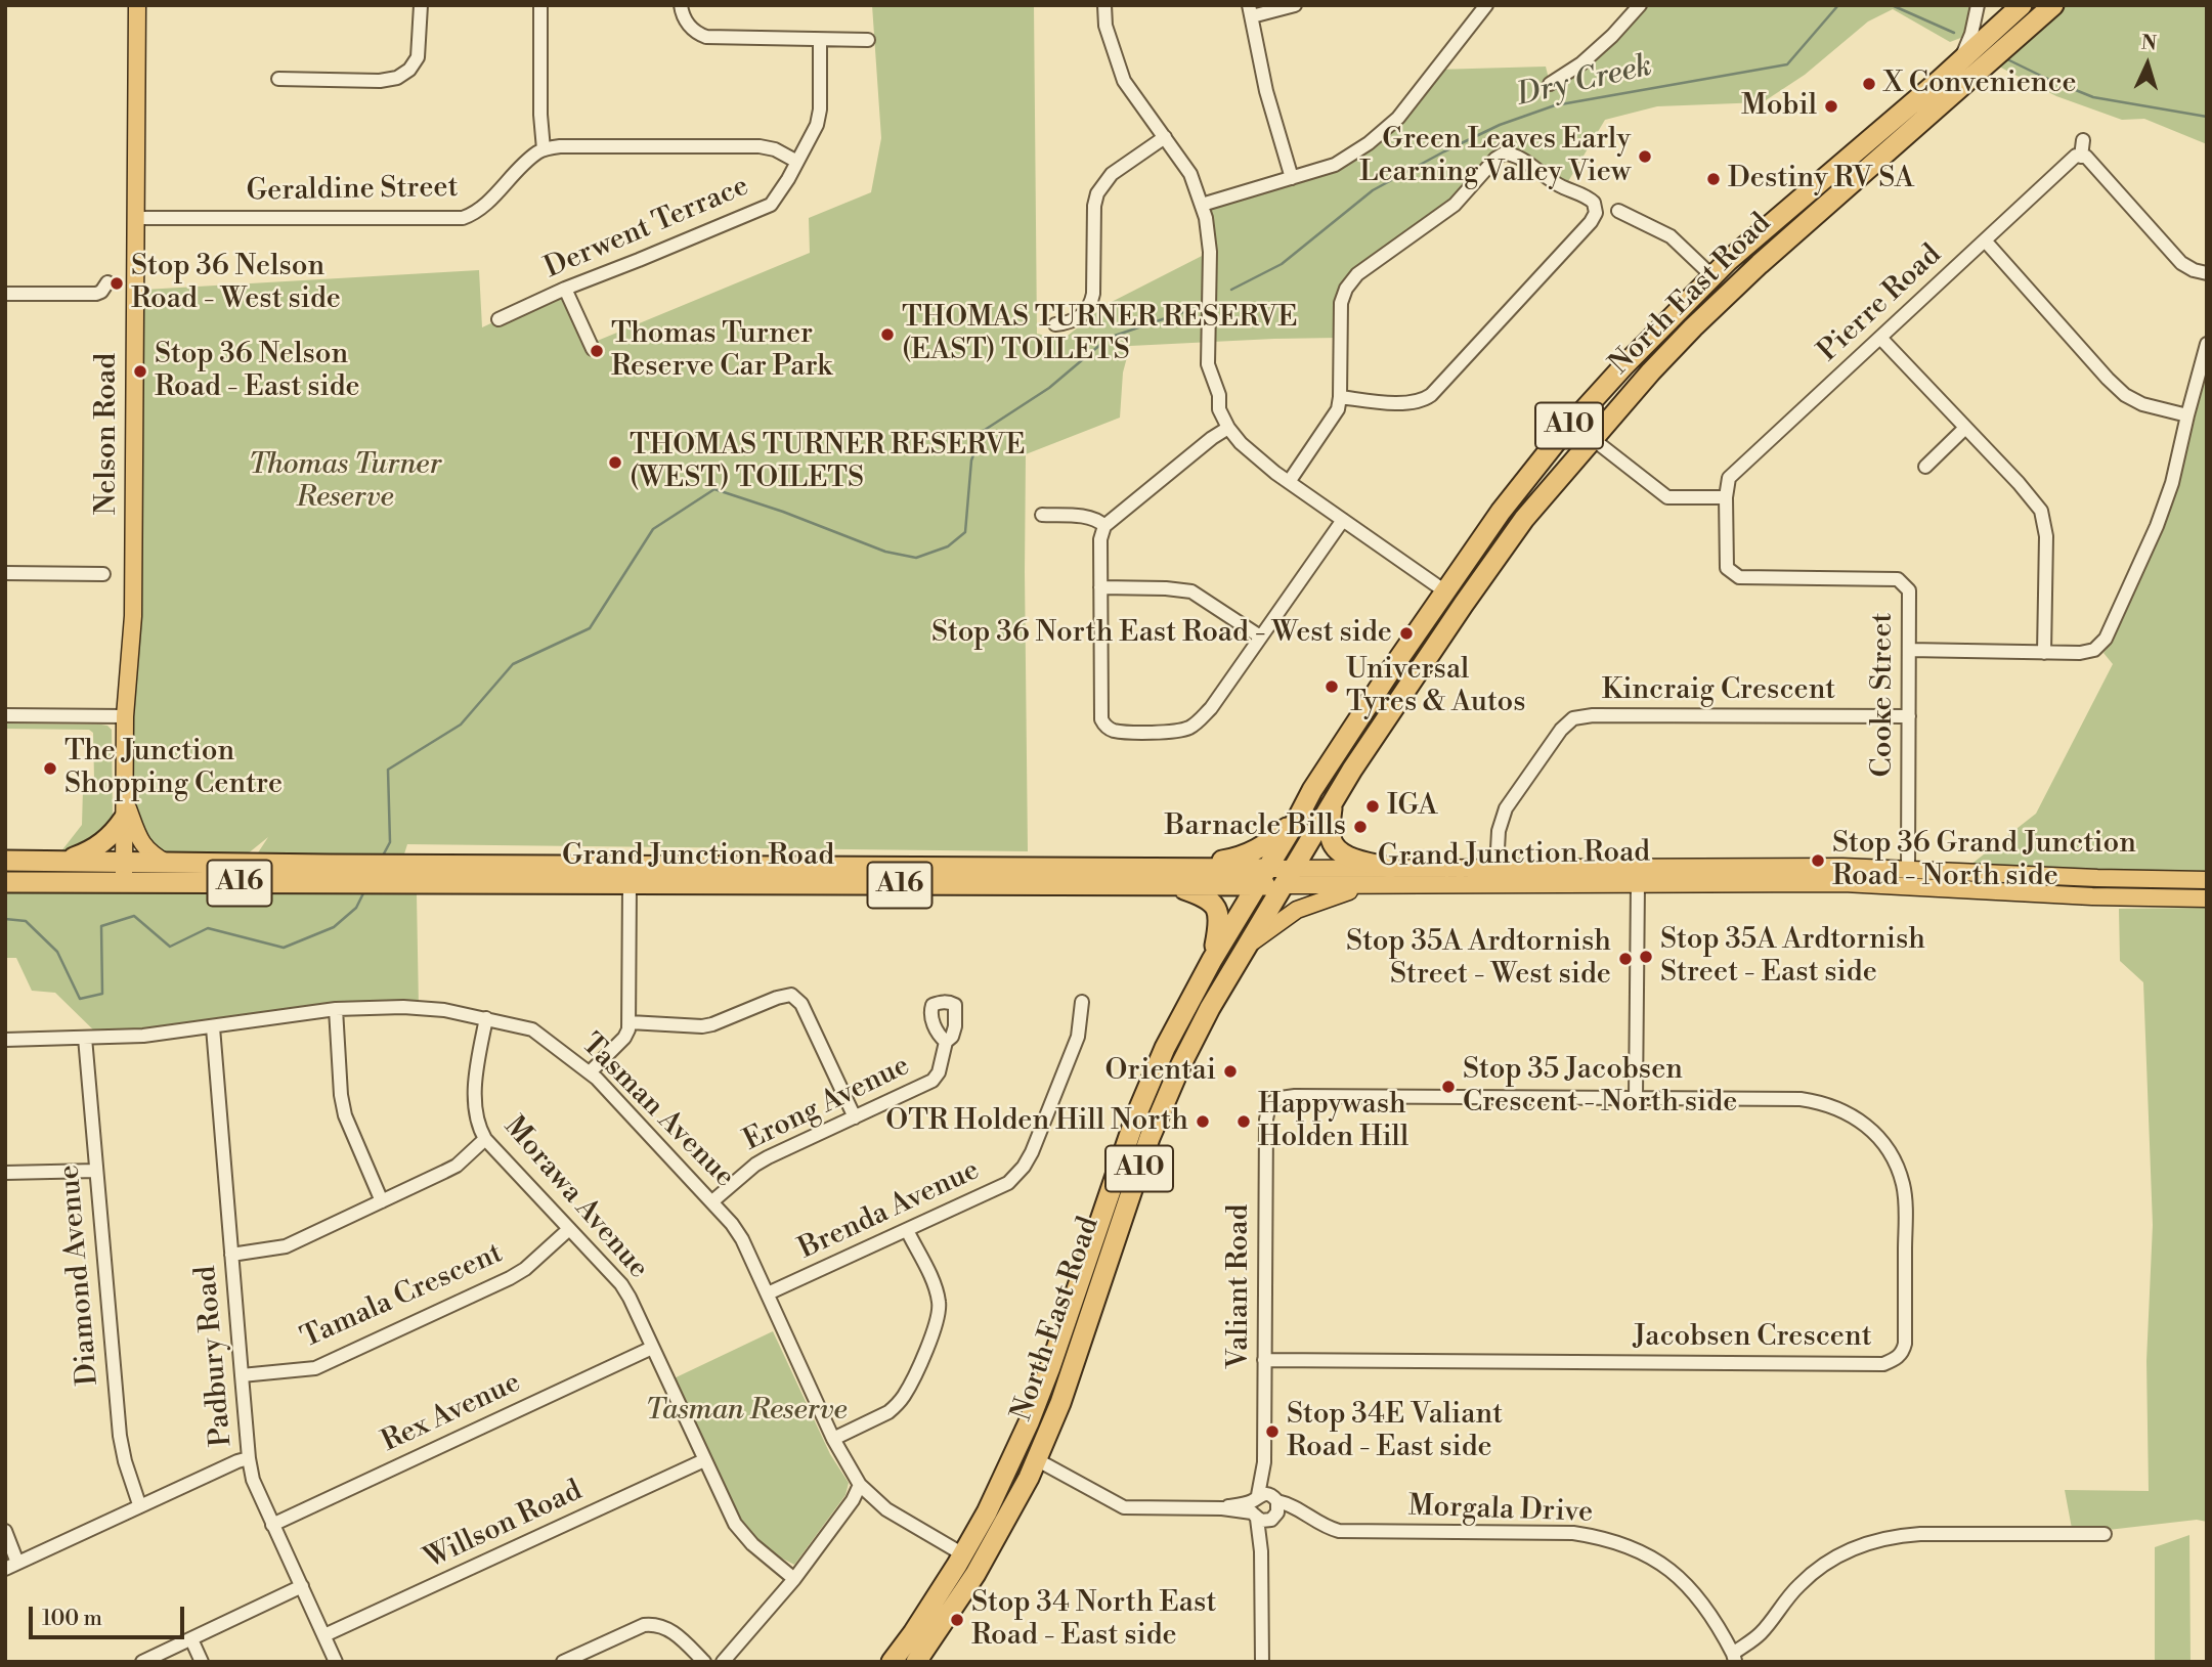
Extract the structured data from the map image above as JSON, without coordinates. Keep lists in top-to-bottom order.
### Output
{
  "streets": {
    "highway": [
      "North East Road",
      "A10",
      "Grand Junction Road",
      "A16"
    ],
    "main road": ["Nelson Road"],
    "street": [
      "Geraldine Street",
      "Derwent Terrace",
      "Pierre Road",
      "Kincraig Crescent",
      "Cooke Street",
      "Erong Avenue",
      "Tasman Avenue",
      "Morawa Avenue",
      "Brenda Avenue",
      "Diamond Avenue",
      "Valiant Road",
      "Tamala Crescent",
      "Jacobsen Crescent",
      "Padbury Road",
      "Rex Avenue",
      "Morgala Drive",
      "Willson Road"
    ]
  },
  "crossings": [
    ["Geraldine Street", "Nelson Road"],
    ["North East Road", "Grand Junction Road"],
    ["North East Road", "Tasman Avenue"],
    ["Pierre Road", "Cooke Street"],
    ["Nelson Road", "Grand Junction Road"],
    ["Kincraig Crescent", "Cooke Street"],
    ["Kincraig Crescent", "Grand Junction Road"],
    ["Cooke Street", "Grand Junction Road"],
    ["Erong Avenue", "Tasman Avenue"],
    ["Tasman Avenue", "Morawa Avenue"],
    ["Tasman Avenue", "Brenda Avenue"],
    ["Tasman Avenue", "Diamond Avenue"],
    ["Tasman Avenue", "Padbury Road"],
    ["Morawa Avenue", "Tamala Crescent"],
    ["Morawa Avenue", "Rex Avenue"],
    ["Morawa Avenue", "Willson Road"],
    ["Valiant Road", "Jacobsen Crescent"],
    ["Valiant Road", "Morgala Drive"],
    ["Tamala Crescent", "Padbury Road"],
    ["Padbury Road", "Rex Avenue"],
    ["Padbury Road", "Willson Road"]
  ],
  "water": ["Dry Creek"],
  "parks": ["Thomas Turner Reserve", "Tasman Reserve"],
  "places": [
    "X Convenience",
    "Mobil",
    "Green Leaves Early Learning Valley View",
    "Destiny RV SA",
    "Stop 36 Nelson Road - West side",
    "THOMAS TURNER RESERVE (EAST) TOILETS",
    "Thomas Turner Reserve Car Park",
    "Stop 36 Nelson Road - East side",
    "THOMAS TURNER RESERVE (WEST) TOILETS",
    "Stop 36 North East Road - West side",
    "Universal Tyres & Autos",
    "The Junction Shopping Centre",
    "IGA",
    "Barnacle Bills",
    "Stop 36 Grand Junction Road - North side",
    "Stop 35A Ardtornish Street - East side",
    "Stop 35A Ardtornish Street - West side",
    "Orientai",
    "Stop 35 Jacobsen Crescent - North side",
    "OTR Holden Hill North",
    "Happywash Holden Hill",
    "Stop 34E Valiant Road - East side",
    "Stop 34 North East Road - East side"
  ],
  "scale_bar": "100 m",
  "north": "top"
}
